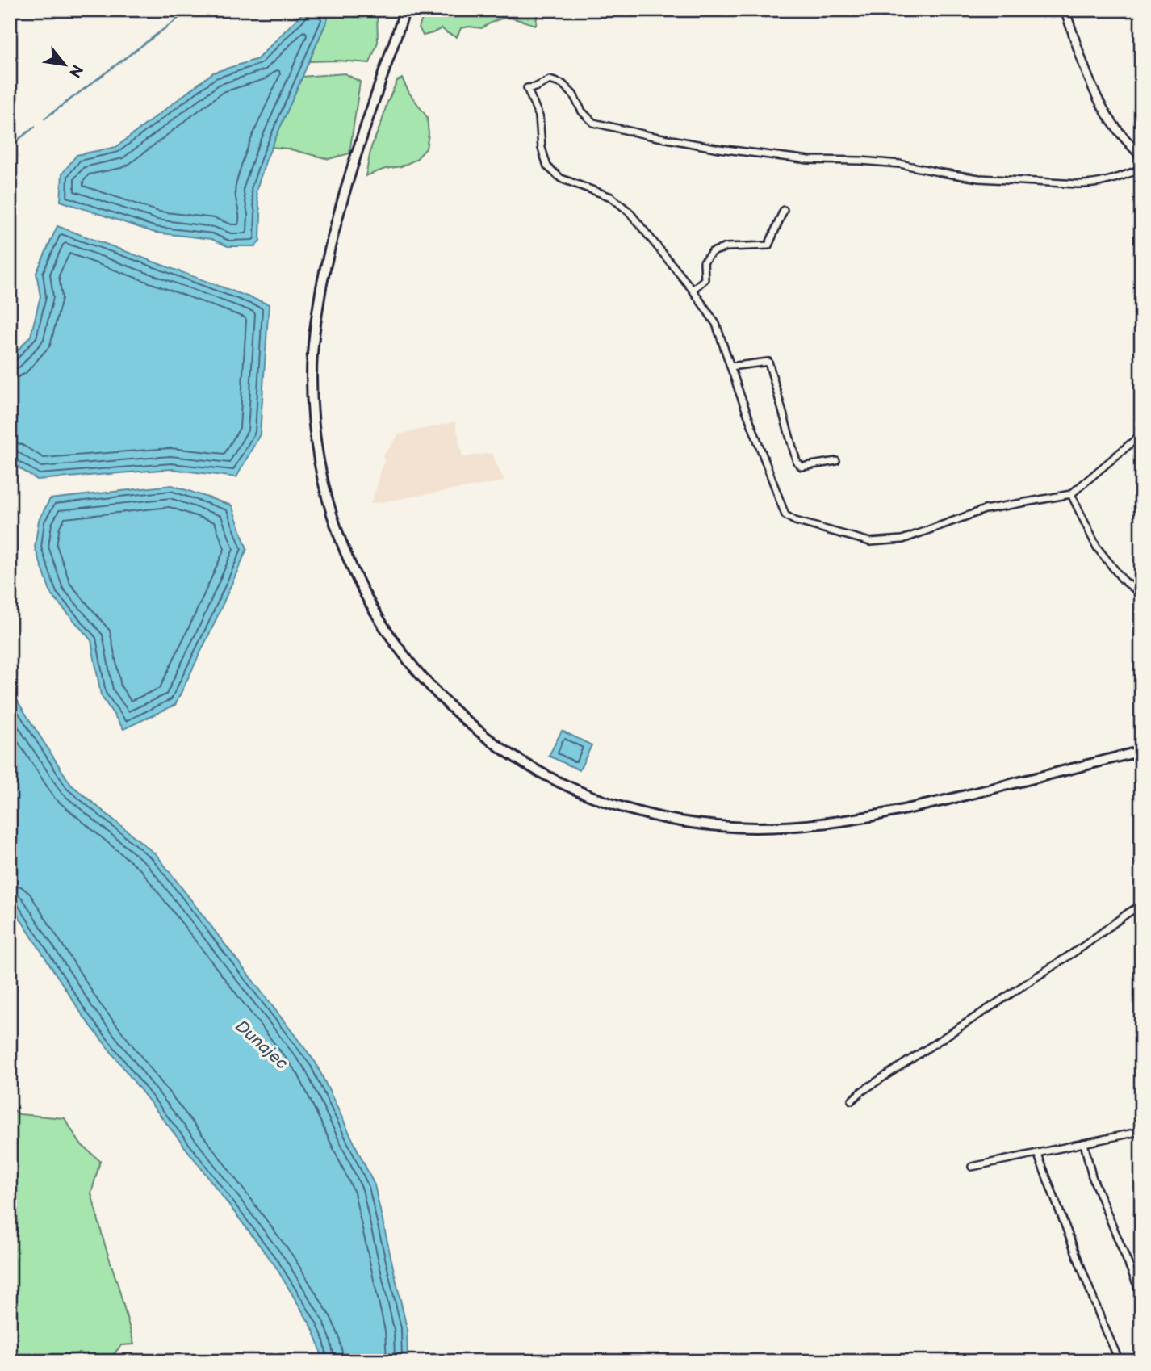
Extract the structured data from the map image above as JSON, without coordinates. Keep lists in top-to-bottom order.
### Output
{
  "water": ["Dunajec"],
  "north": "bottom right"
}
